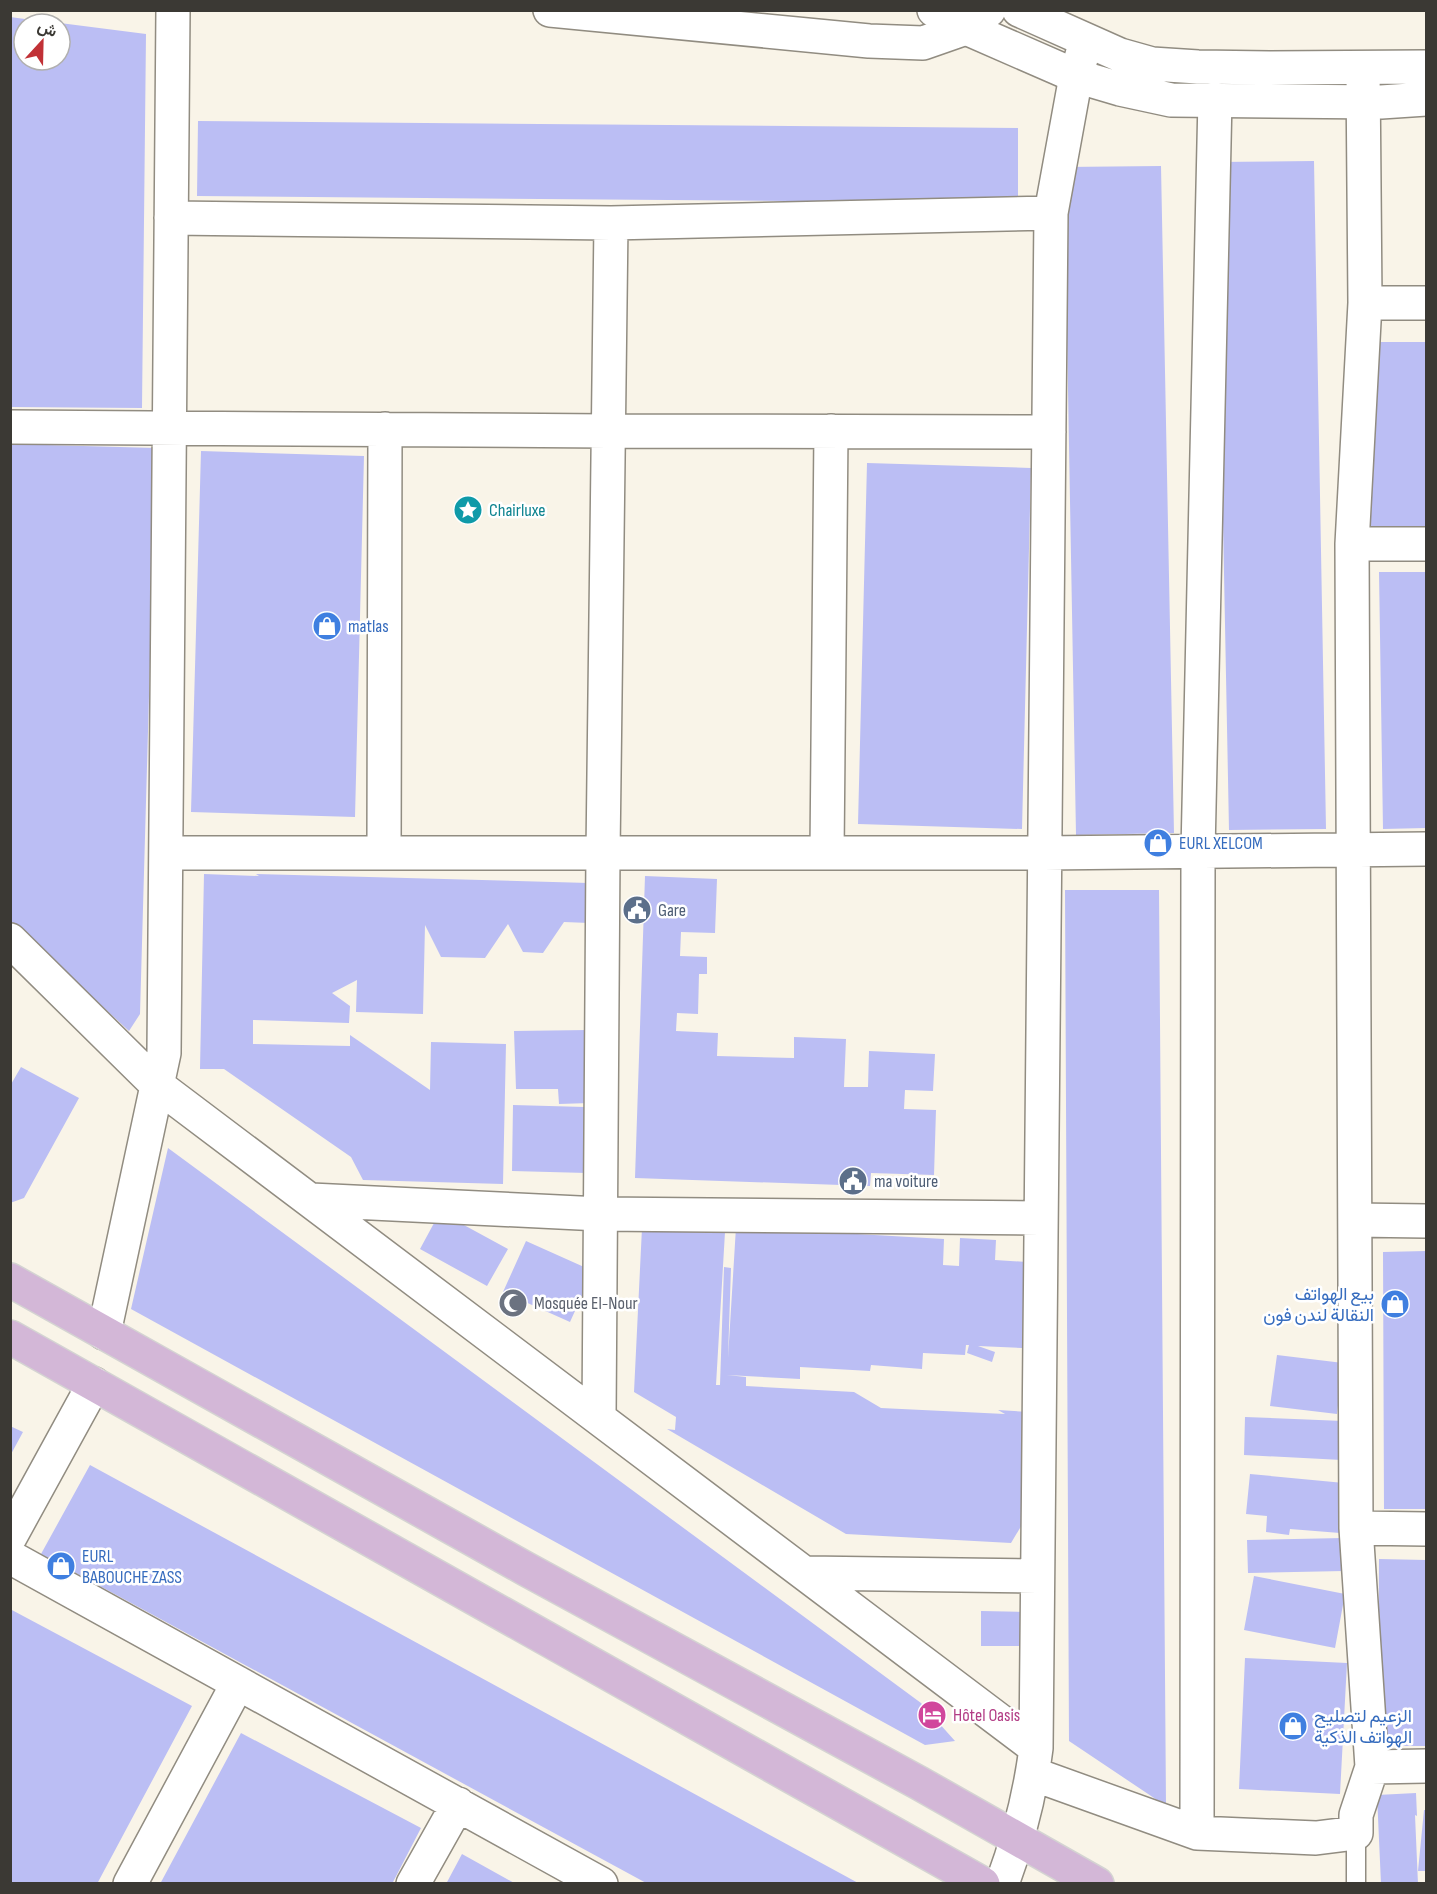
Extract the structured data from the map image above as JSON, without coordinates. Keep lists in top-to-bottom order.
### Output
{
  "places": {
    "place": ["Chairluxe"],
    "shop": [
      "matlas",
      "EURL XELCOM",
      "بيع الهواتف النقالة لندن فون",
      "EURL BABOUCHE ZASS",
      "الزعيم لتصليح الهواتف الذكية"
    ],
    "public building": ["Gare", "ma voiture"],
    "mosque": ["Mosquée El-Nour"],
    "hotel": ["Hôtel Oasis"]
  },
  "north": "top"
}
